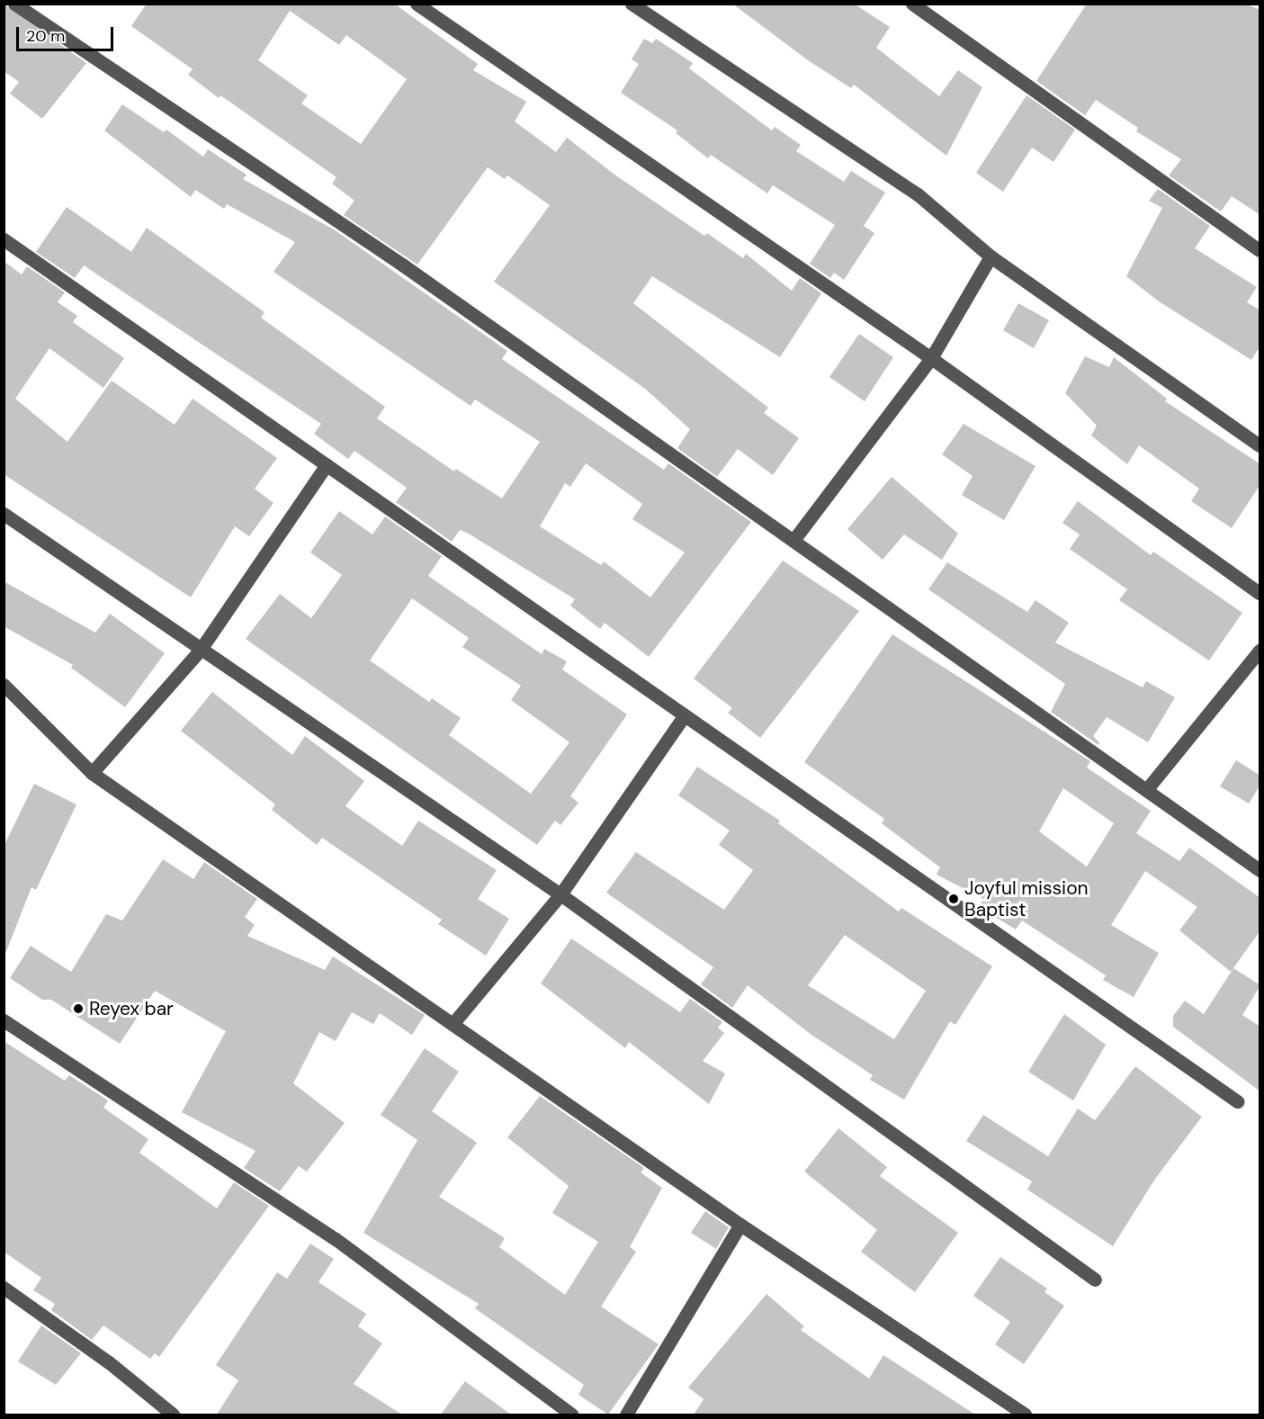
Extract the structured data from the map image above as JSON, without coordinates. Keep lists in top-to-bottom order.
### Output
{
  "places": ["Joyful mission Baptist", "Reyex bar"],
  "scale_bar": "20 m"
}
